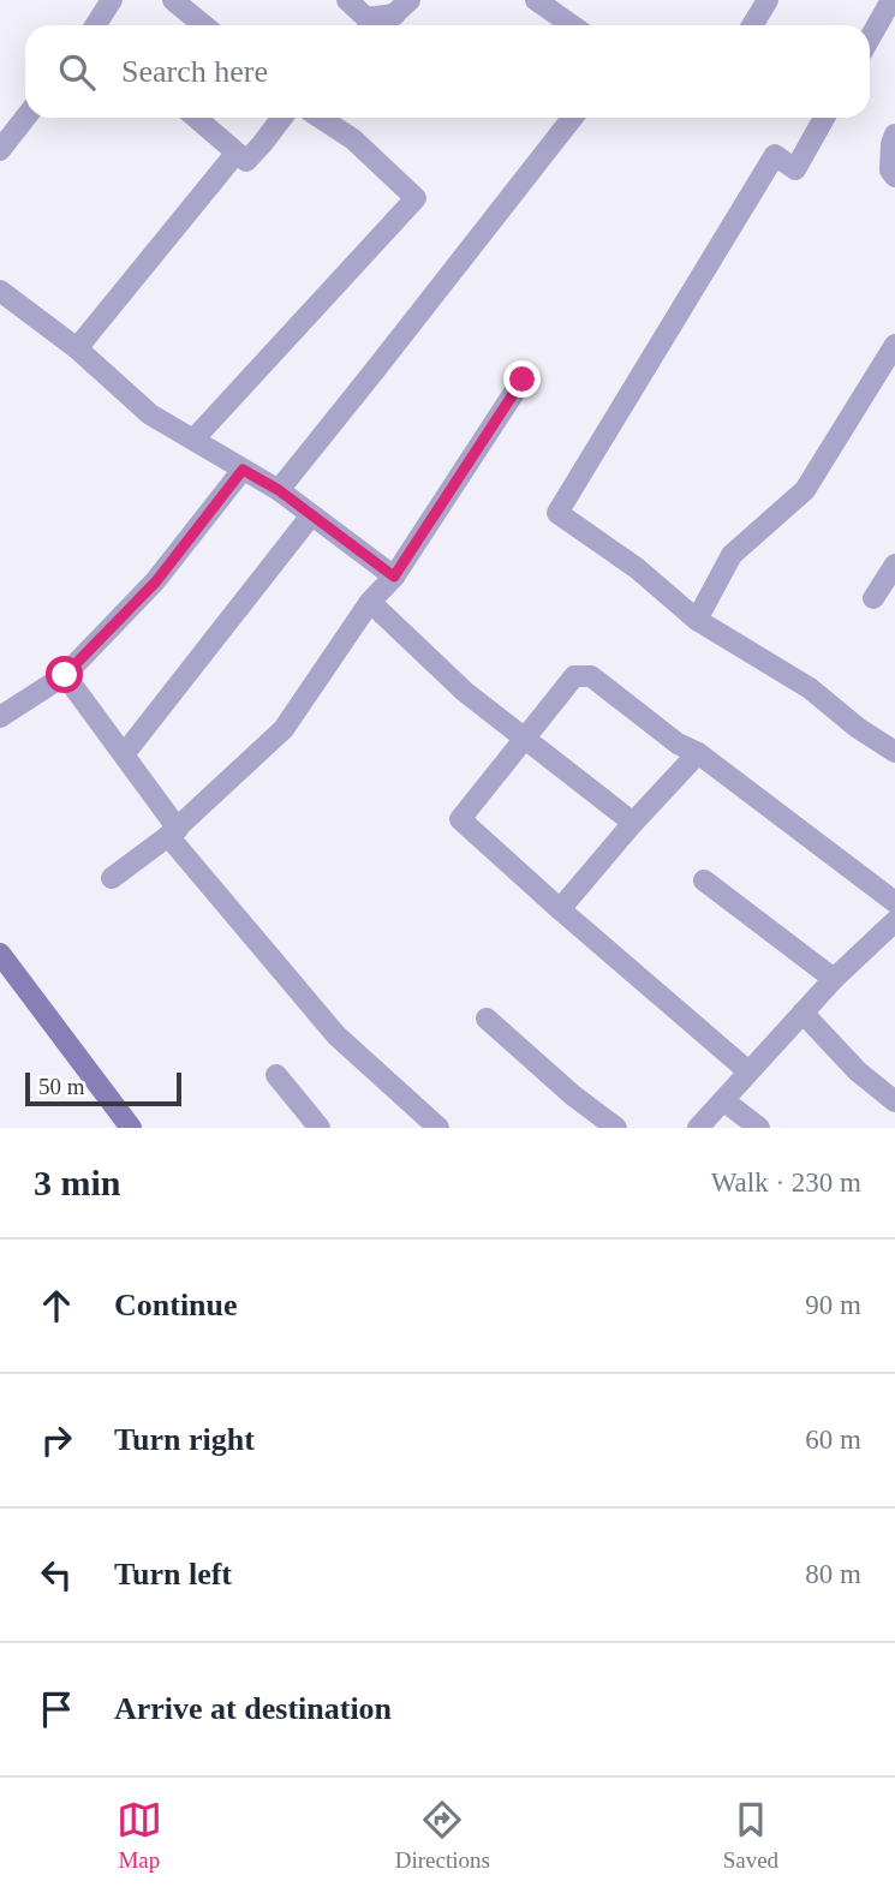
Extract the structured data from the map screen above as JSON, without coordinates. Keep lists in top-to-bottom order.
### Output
{
  "scale_bar": "50 m",
  "page": {
    "search": "Search here",
    "scale": "50 m",
    "heading": ["3 min", "Walk · 230 m"],
    "list": [
      ["Continue", "90 m"],
      ["Turn right", "60 m"],
      ["Turn left", "80 m"],
      "Arrive at destination"
    ],
    "nav": ["Map", "Directions", "Saved"]
  }
}
